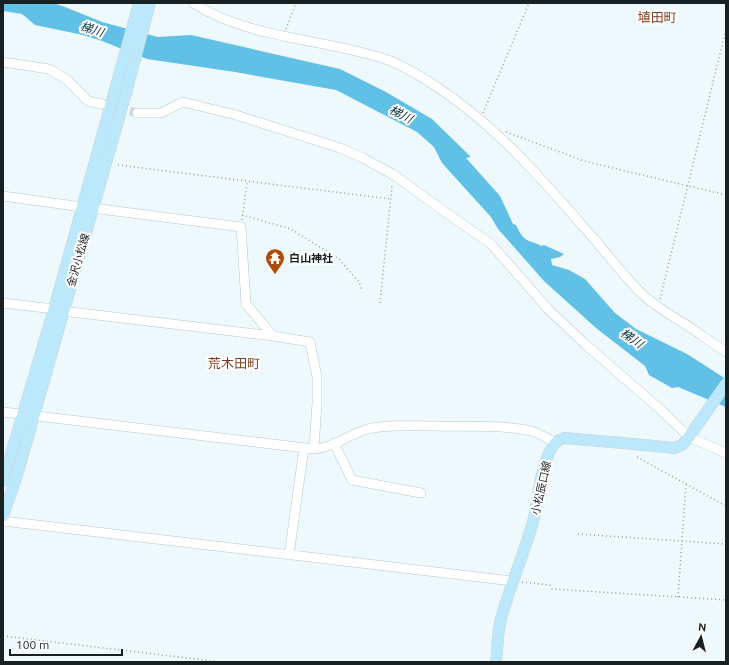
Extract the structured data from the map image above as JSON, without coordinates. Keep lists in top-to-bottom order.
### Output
{
  "streets": {
    "main road": ["金沢小松線", "小松辰口線"]
  },
  "districts": ["埴田町", "荒木田町"],
  "water": ["梯川"],
  "places": {
    "temple": ["白山神社"]
  },
  "scale_bar": "100 m",
  "north": "top"
}
